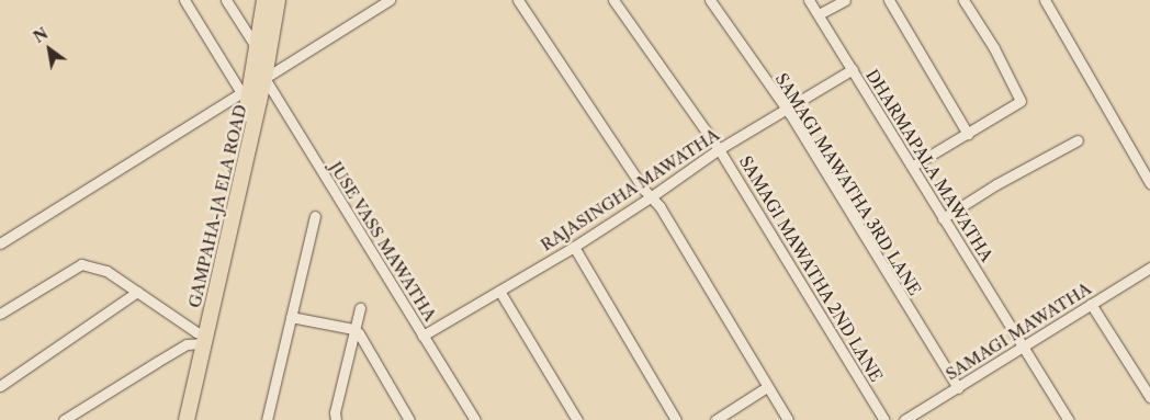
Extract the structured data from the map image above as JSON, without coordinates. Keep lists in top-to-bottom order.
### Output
{
  "streets": {
    "highway": ["GAMPAHA-JA ELA ROAD"],
    "street": [
      "DHARMAPALA MAWATHA",
      "SAMAGI MAWATHA 3RD LANE",
      "RAJASINGHA MAWATHA",
      "JUSE VASS MAWATHA",
      "SAMAGI MAWATHA 2ND LANE",
      "SAMAGI MAWATHA"
    ]
  },
  "crossings": [
    ["DHARMAPALA MAWATHA", "RAJASINGHA MAWATHA"],
    ["DHARMAPALA MAWATHA", "SAMAGI MAWATHA"],
    ["SAMAGI MAWATHA 3RD LANE", "RAJASINGHA MAWATHA"],
    ["SAMAGI MAWATHA 3RD LANE", "SAMAGI MAWATHA"],
    ["RAJASINGHA MAWATHA", "JUSE VASS MAWATHA"],
    ["RAJASINGHA MAWATHA", "SAMAGI MAWATHA 2ND LANE"],
    ["GAMPAHA-JA ELA ROAD", "JUSE VASS MAWATHA"]
  ],
  "north": "top left"
}
